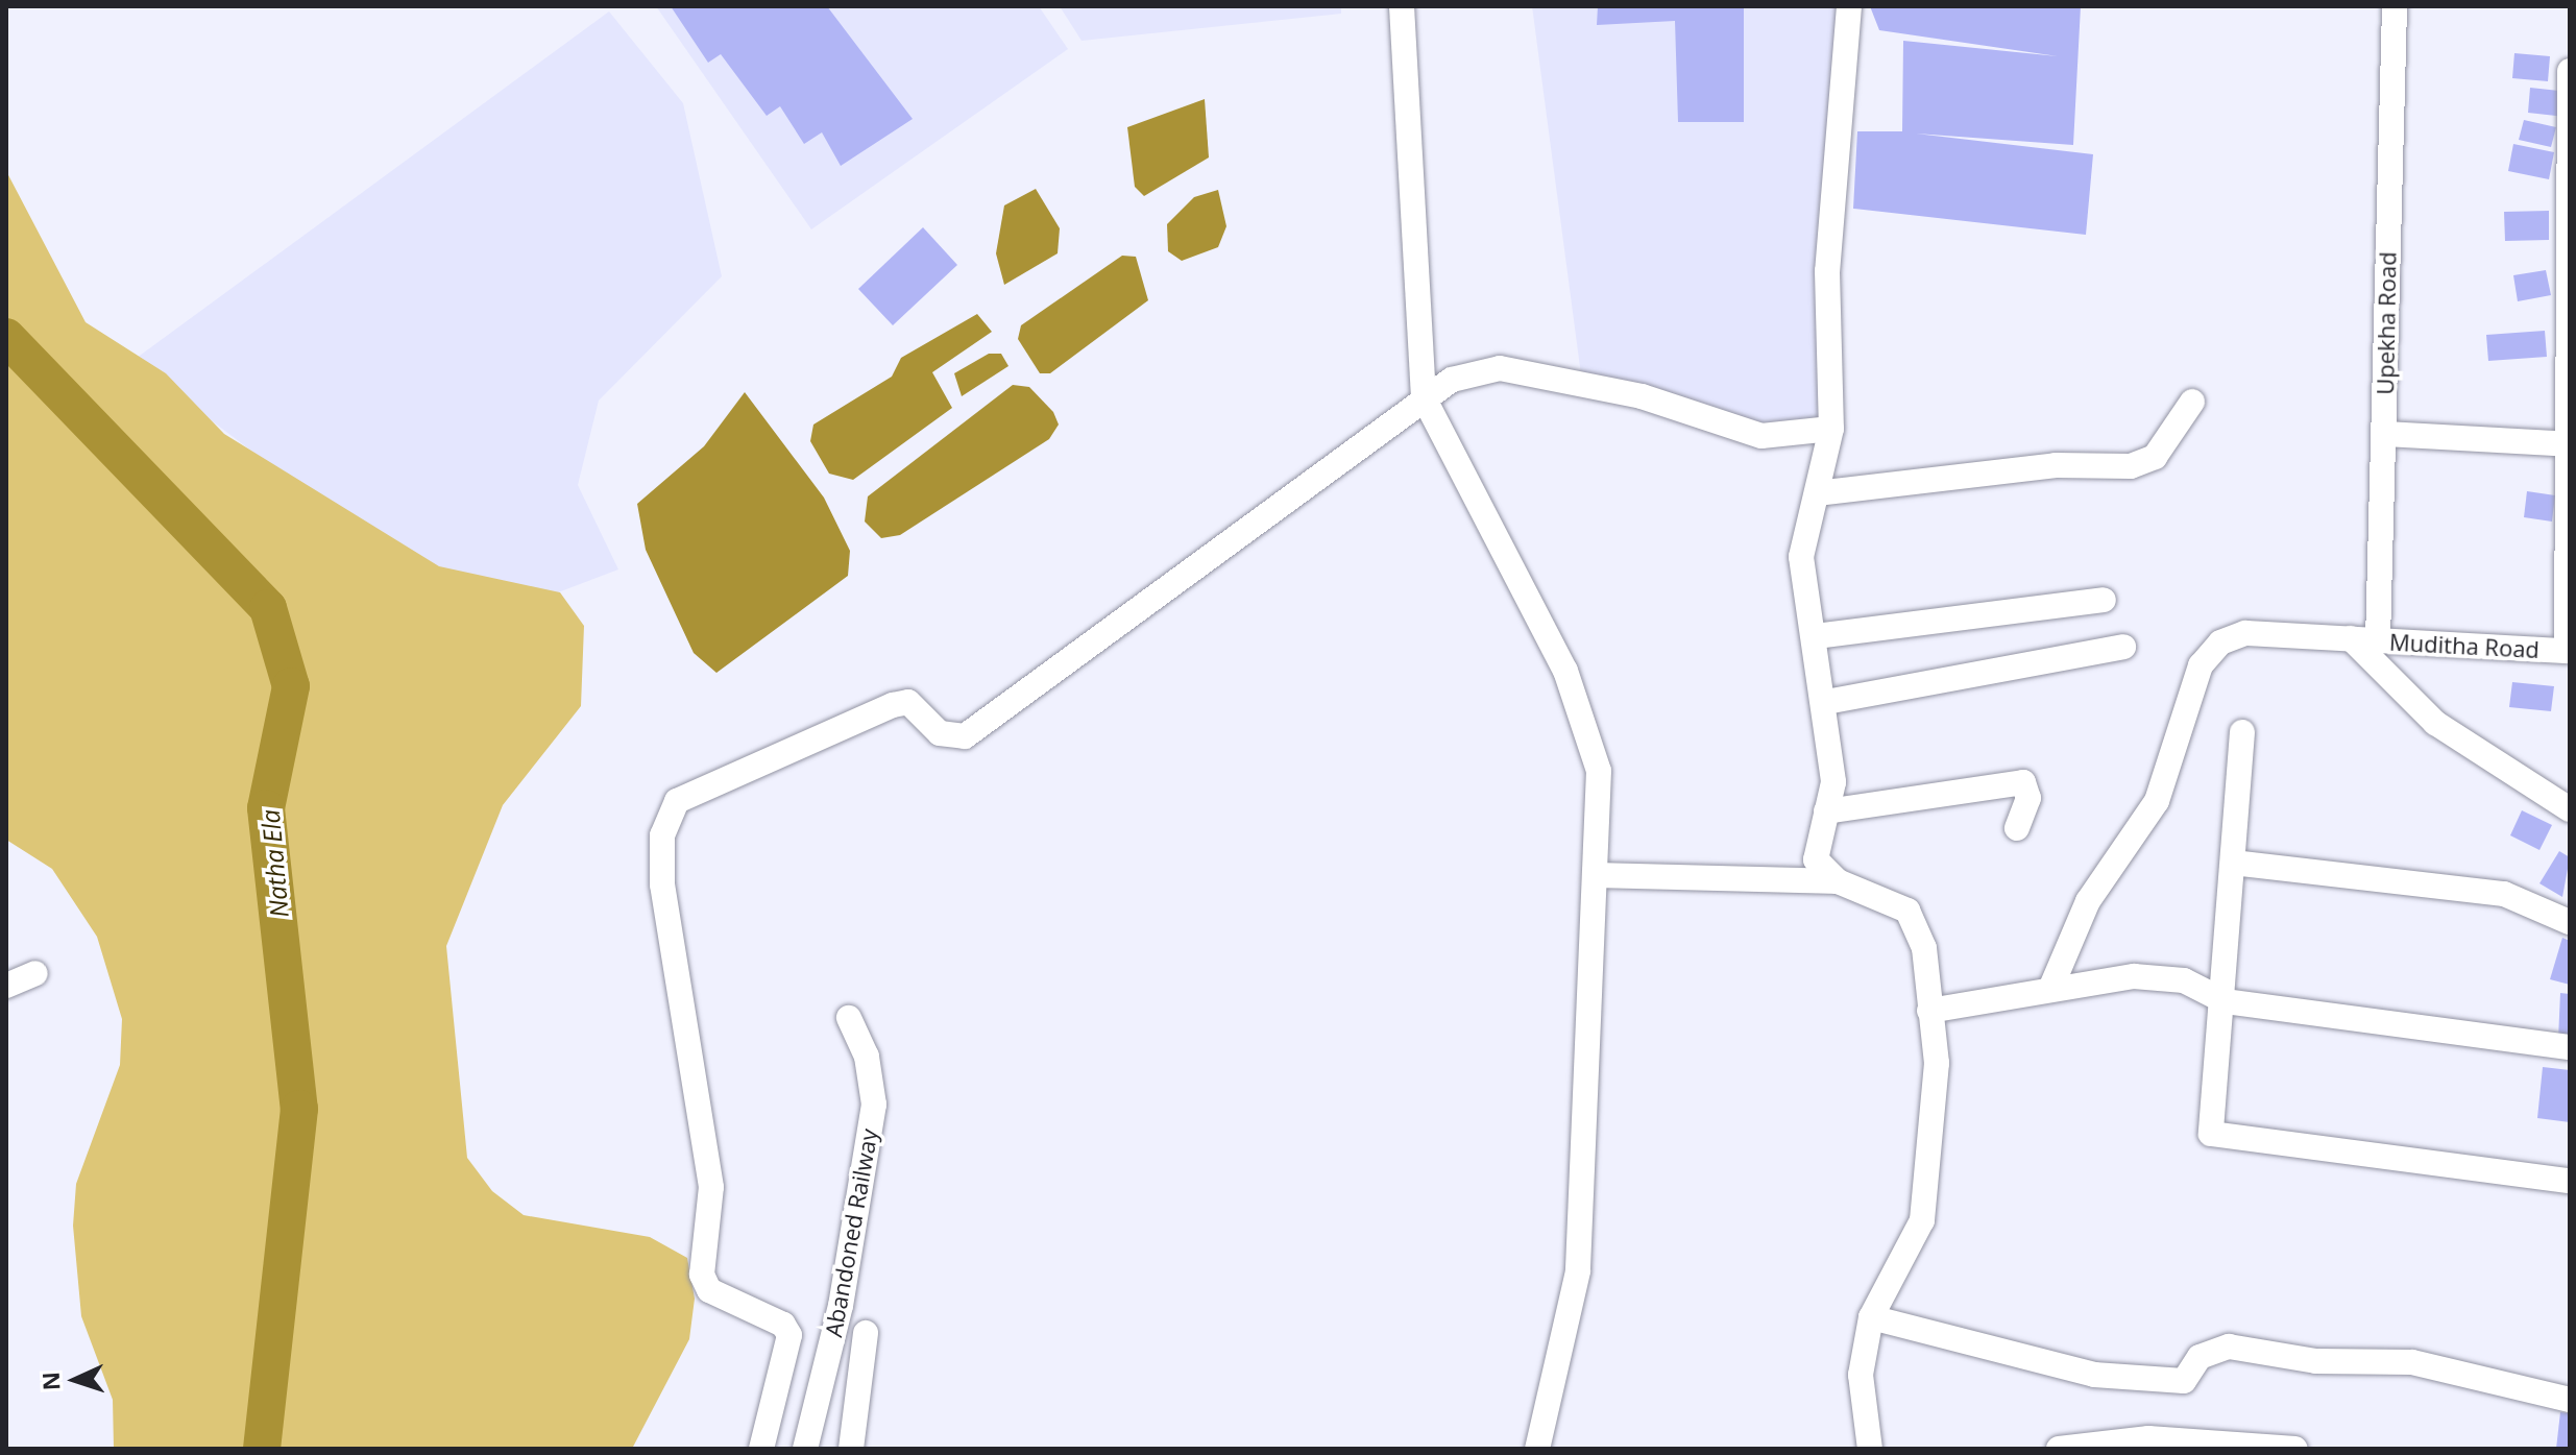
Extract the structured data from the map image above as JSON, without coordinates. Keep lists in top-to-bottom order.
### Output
{
  "streets": {
    "street": ["Upekha Road", "Muditha Road", "Abandoned Railway"]
  },
  "crossings": [
    ["Upekha Road", "Muditha Road"]
  ],
  "water": ["Natha Ela"],
  "north": "left"
}
